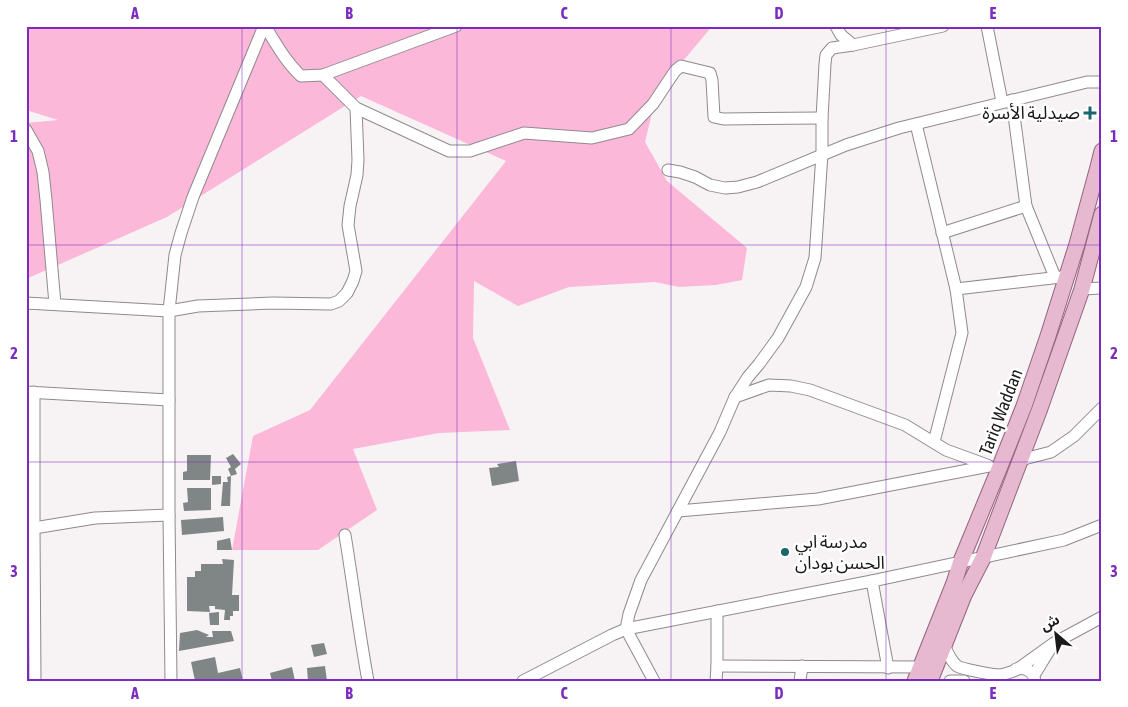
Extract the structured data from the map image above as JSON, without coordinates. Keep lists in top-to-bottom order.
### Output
{
  "streets": {
    "main road": ["Tariq Waddan"]
  },
  "places": {
    "health": ["صيدلية الأسرة"],
    "other": ["مدرسة ابي الحسن بودان"]
  },
  "north": "top left",
  "grid": {
    "columns": [
      "A",
      "B",
      "C",
      "D",
      "E"
    ],
    "rows": ["1", "2", "3"]
  }
}
